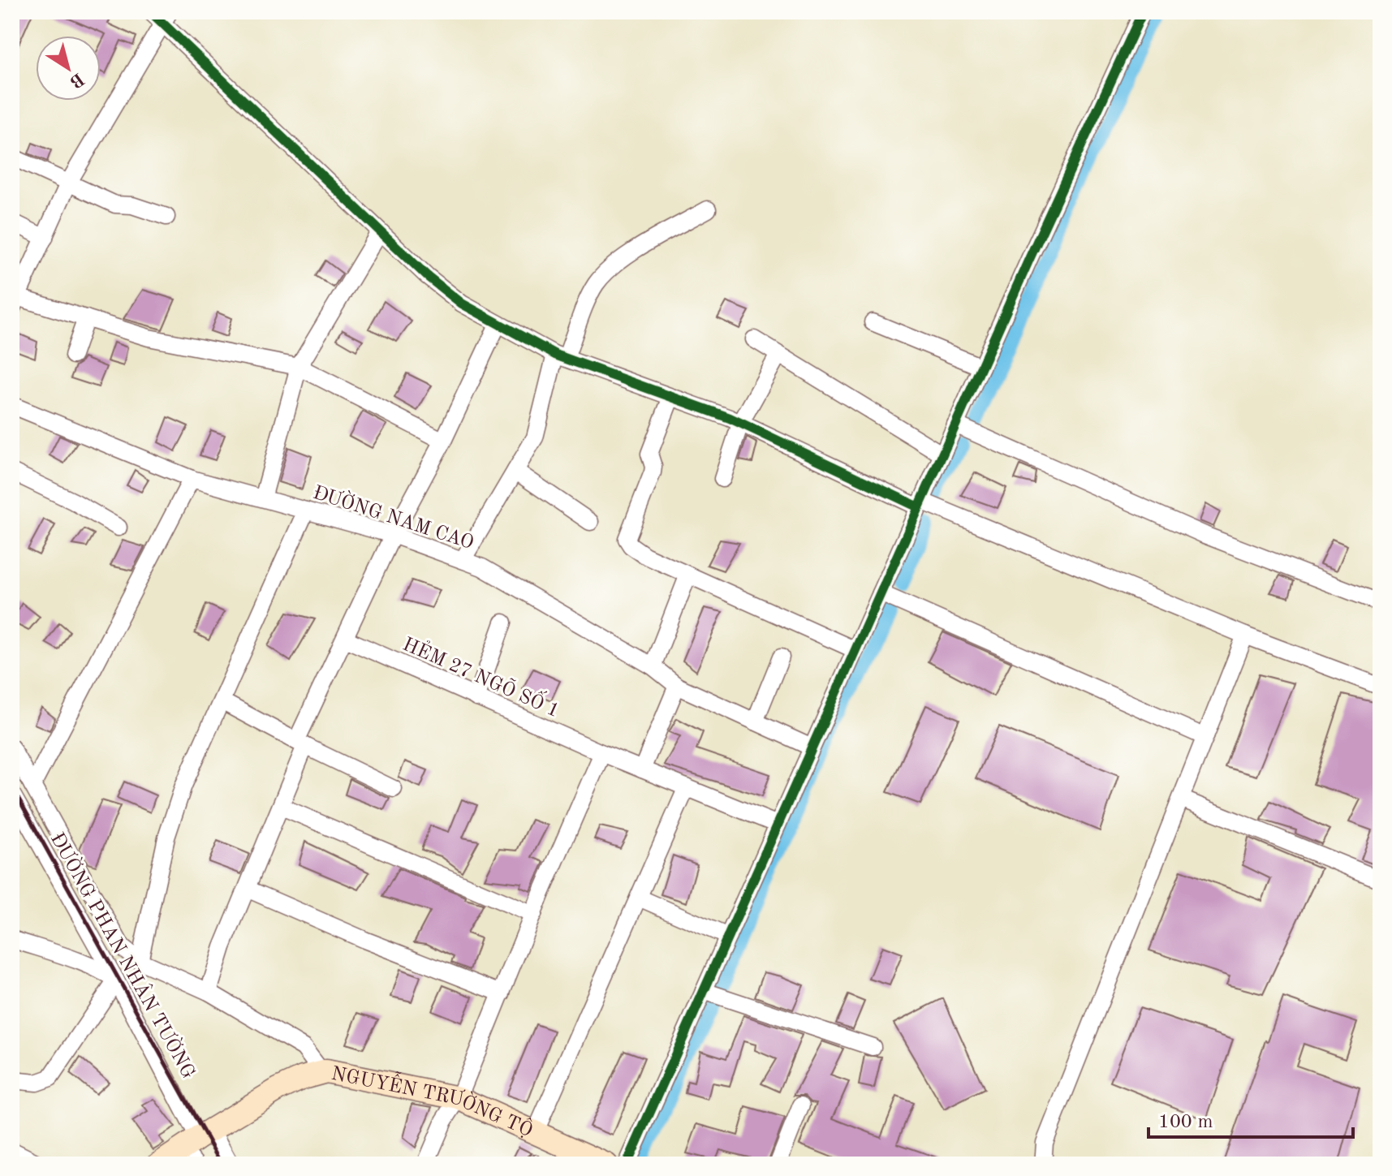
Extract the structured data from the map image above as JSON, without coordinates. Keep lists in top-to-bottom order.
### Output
{
  "streets": {
    "main road": ["NGUYỄN TRƯỜNG TỘ"],
    "street": ["ĐƯỜNG NAM CAO", "HẺM 27 NGÕ SỐ 1", "ĐƯỜNG PHAN NHÂN TƯỜNG"]
  },
  "crossings": [
    ["ĐƯỜNG PHAN NHÂN TƯỜNG", "NGUYỄN TRƯỜNG TỘ"]
  ],
  "scale_bar": "100 m",
  "north": "bottom right"
}
